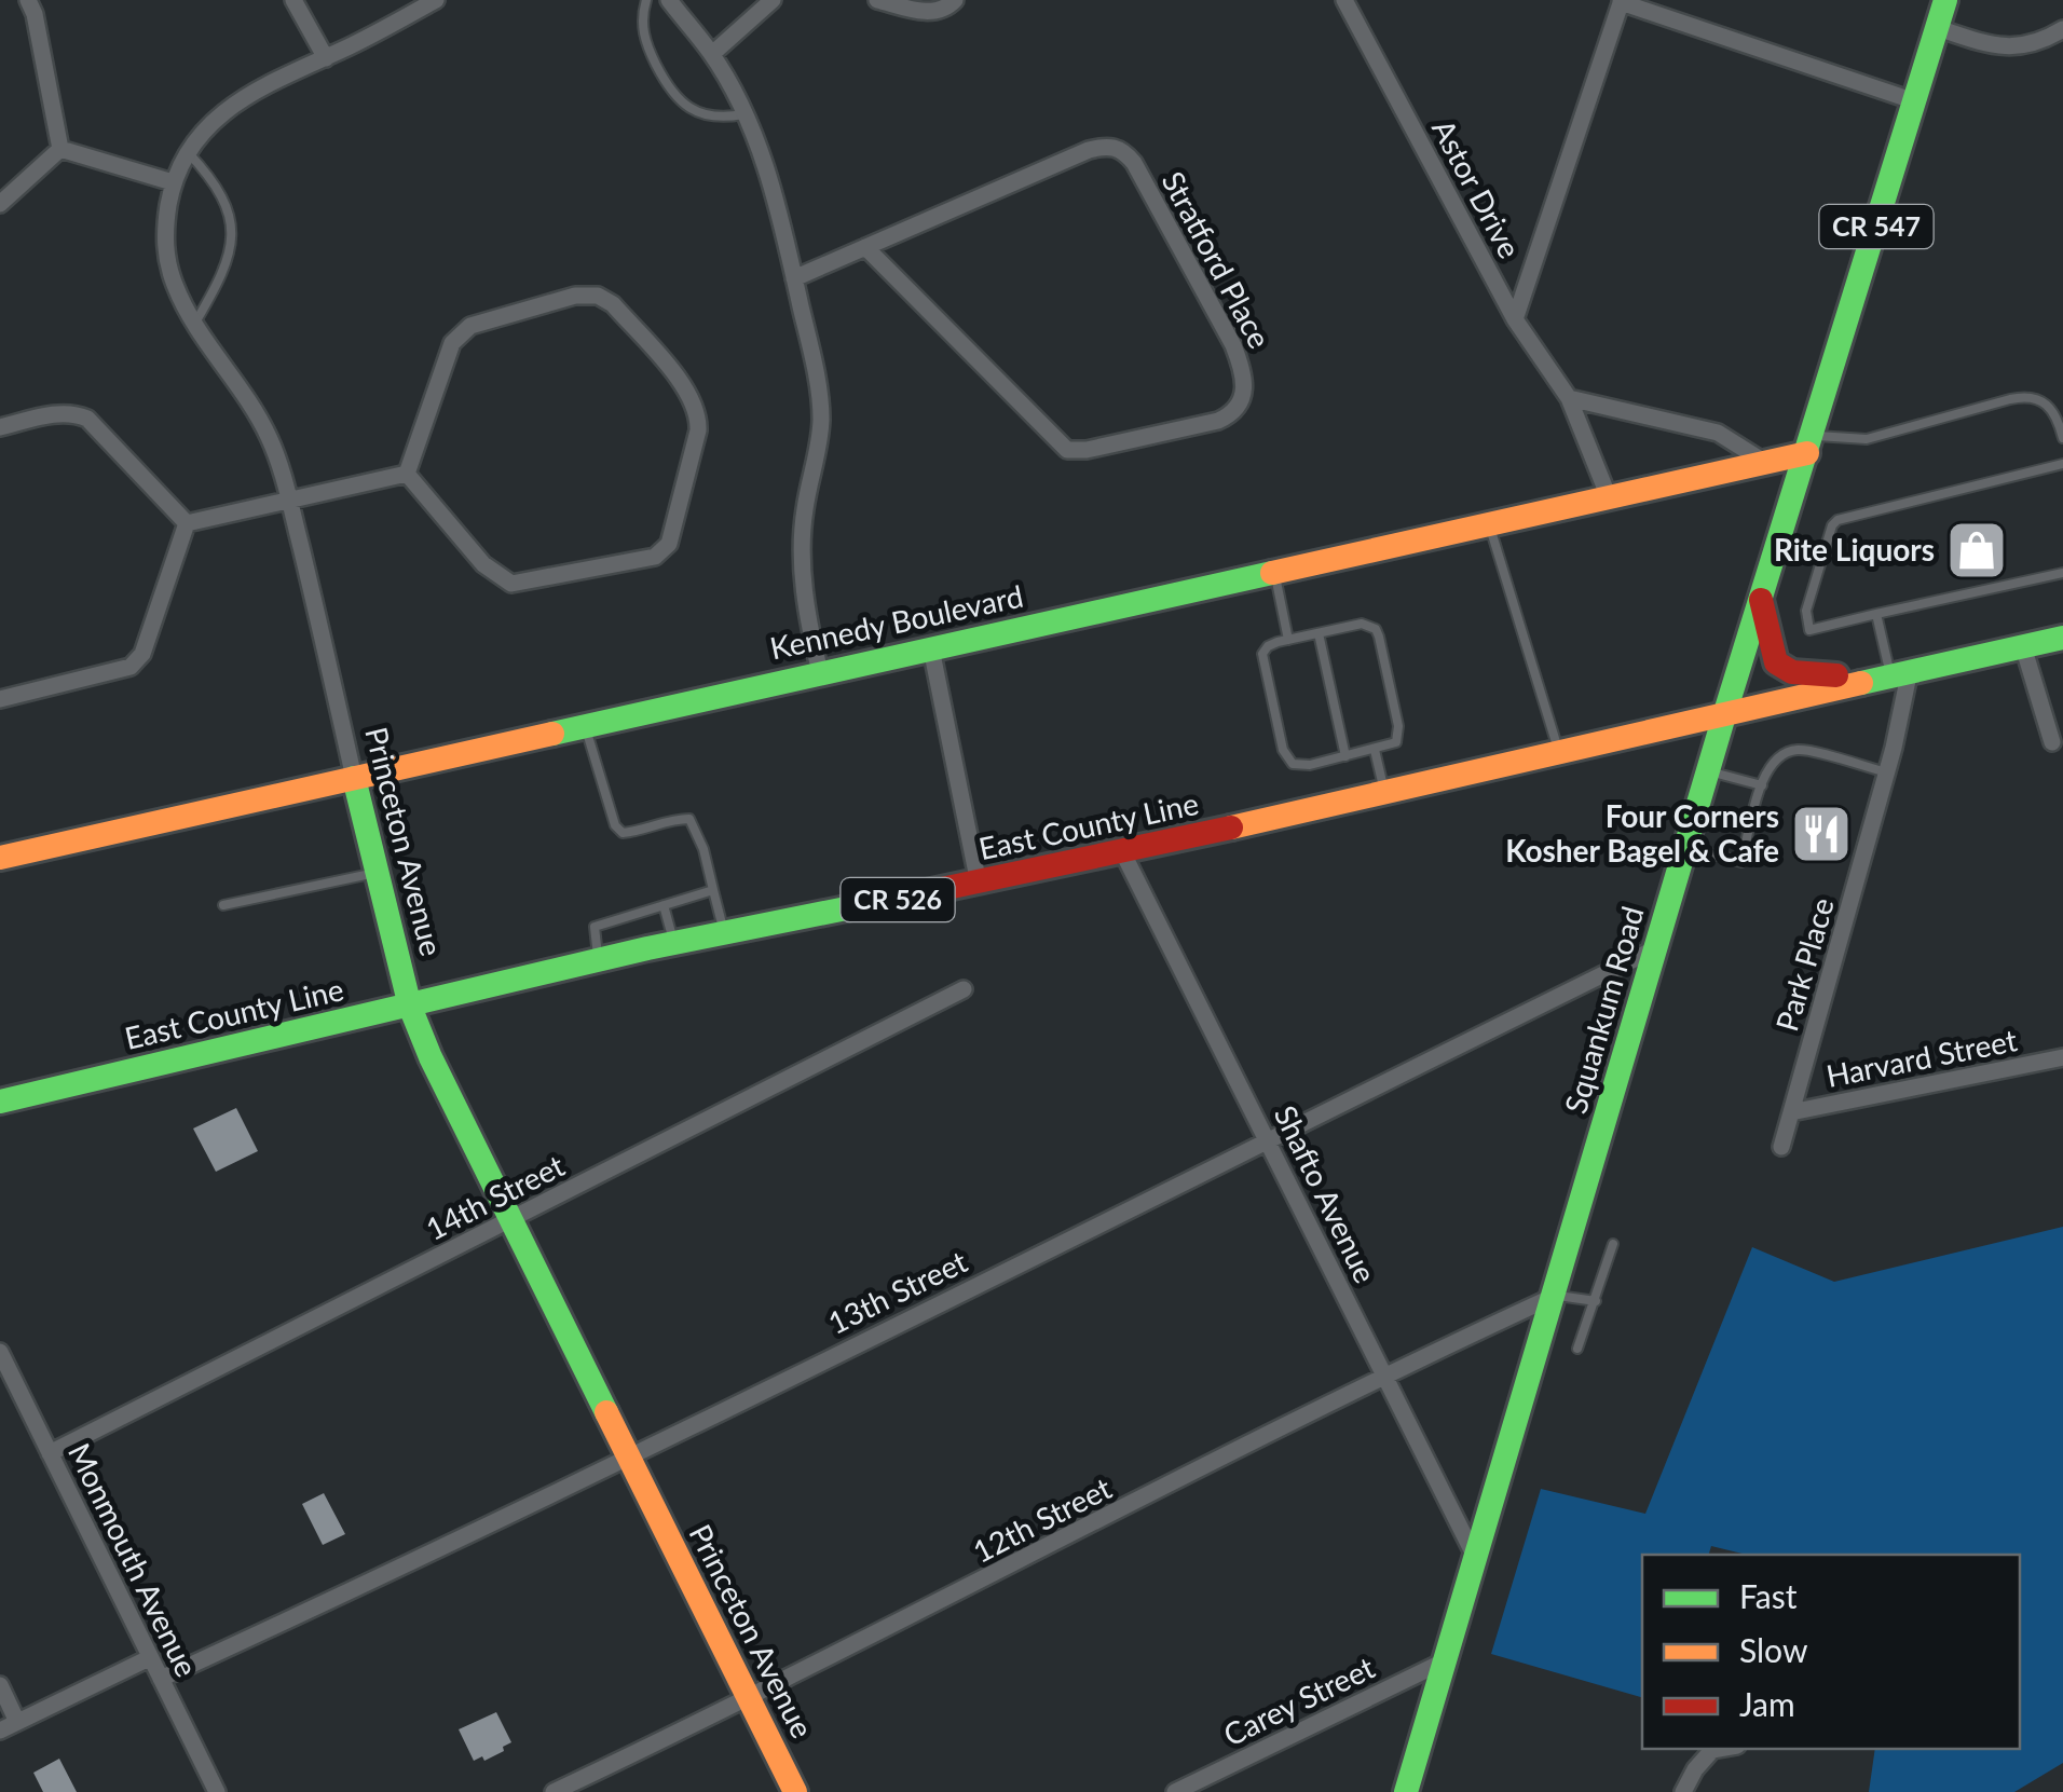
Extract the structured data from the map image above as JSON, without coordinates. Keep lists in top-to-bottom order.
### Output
{
  "streets": {
    "main road": [
      "CR 547",
      "Kennedy Boulevard",
      "East County Line",
      "Princeton Avenue",
      "CR 526",
      "Squankum Road"
    ],
    "street": [
      "Astor Drive",
      "Stratford Place",
      "Park Place",
      "Harvard Street",
      "Shafto Avenue",
      "14th Street",
      "13th Street",
      "12th Street",
      "Monmouth Avenue",
      "Carey Street"
    ]
  },
  "crossings": [
    ["Astor Drive", "Kennedy Boulevard"],
    ["Kennedy Boulevard", "Princeton Avenue"],
    ["Kennedy Boulevard", "Squankum Road"],
    ["East County Line", "Princeton Avenue"],
    ["East County Line", "Park Place"],
    ["East County Line", "Squankum Road"],
    ["East County Line", "Shafto Avenue"],
    ["Princeton Avenue", "14th Street"],
    ["Princeton Avenue", "13th Street"],
    ["Princeton Avenue", "12th Street"],
    ["Park Place", "Harvard Street"],
    ["Squankum Road", "Shafto Avenue"],
    ["Squankum Road", "13th Street"],
    ["Squankum Road", "12th Street"],
    ["Squankum Road", "Carey Street"],
    ["Shafto Avenue", "13th Street"],
    ["Shafto Avenue", "12th Street"],
    ["14th Street", "Monmouth Avenue"],
    ["13th Street", "Monmouth Avenue"]
  ],
  "places": {
    "shop": ["Rite Liquors"],
    "restaurant": ["Four Corners Kosher Bagel & Cafe"]
  },
  "legend": ["Fast", "Slow", "Jam"]
}
